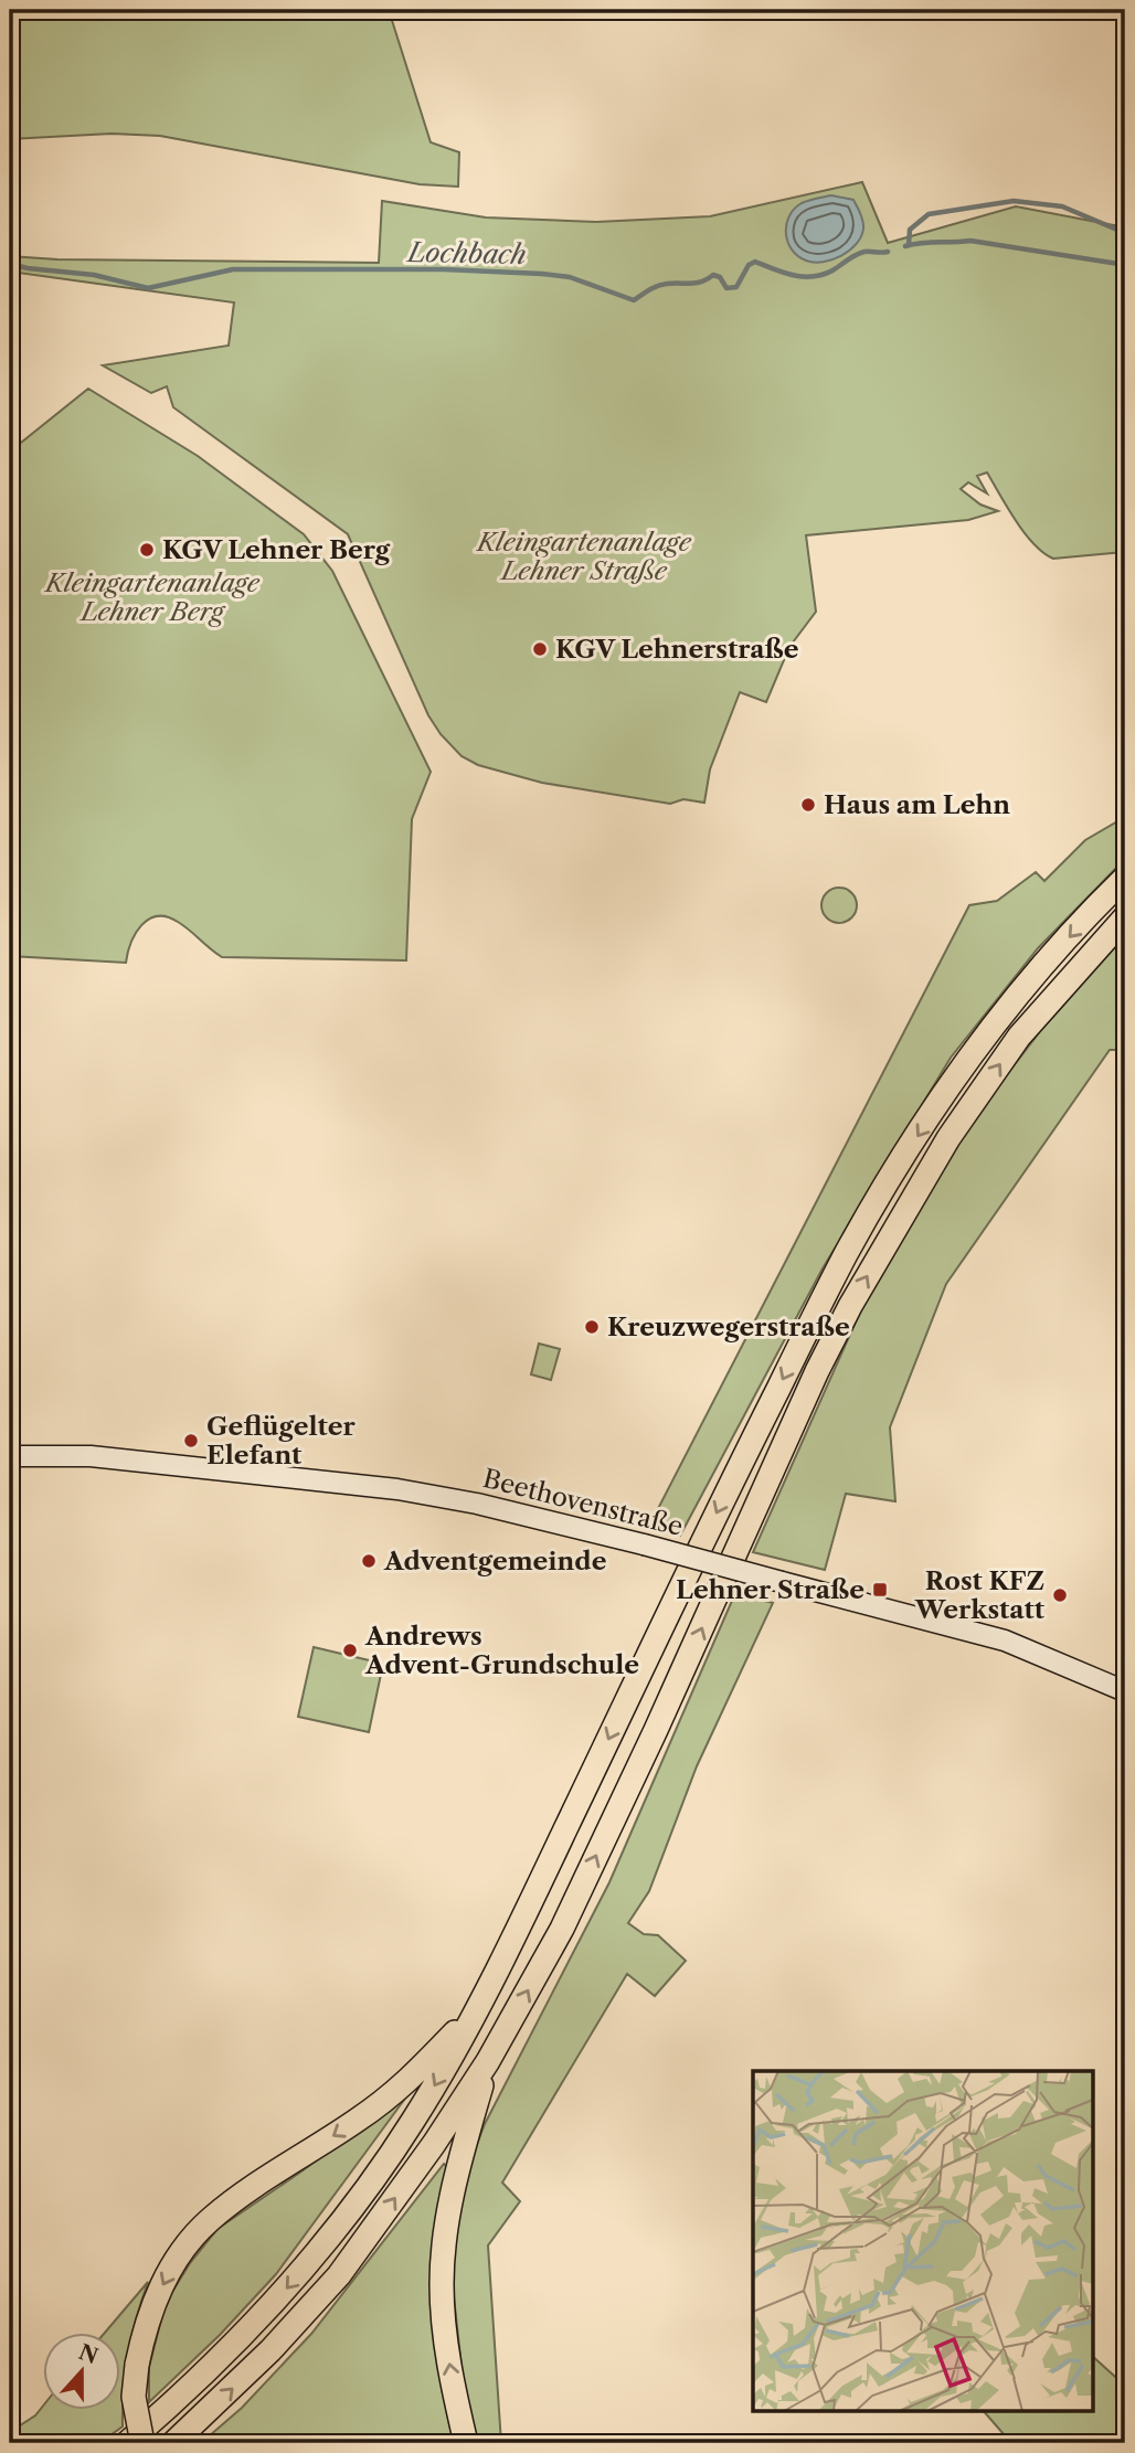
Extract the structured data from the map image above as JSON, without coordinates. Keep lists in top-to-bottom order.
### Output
{
  "streets": {
    "main road": ["Beethovenstraße"]
  },
  "water": ["Lochbach"],
  "parks": ["Kleingartenanlage Lehner Straße", "Kleingartenanlage Lehner Berg"],
  "places": {
    "other": [
      "KGV Lehner Berg",
      "KGV Lehnerstraße",
      "Haus am Lehn",
      "Kreuzwegerstraße",
      "Geflügelter Elefant",
      "Adventgemeinde",
      "Rost KFZ Werkstatt",
      "Andrews Advent-Grundschule"
    ],
    "transit": ["Lehner Straße"]
  },
  "north": "top"
}
